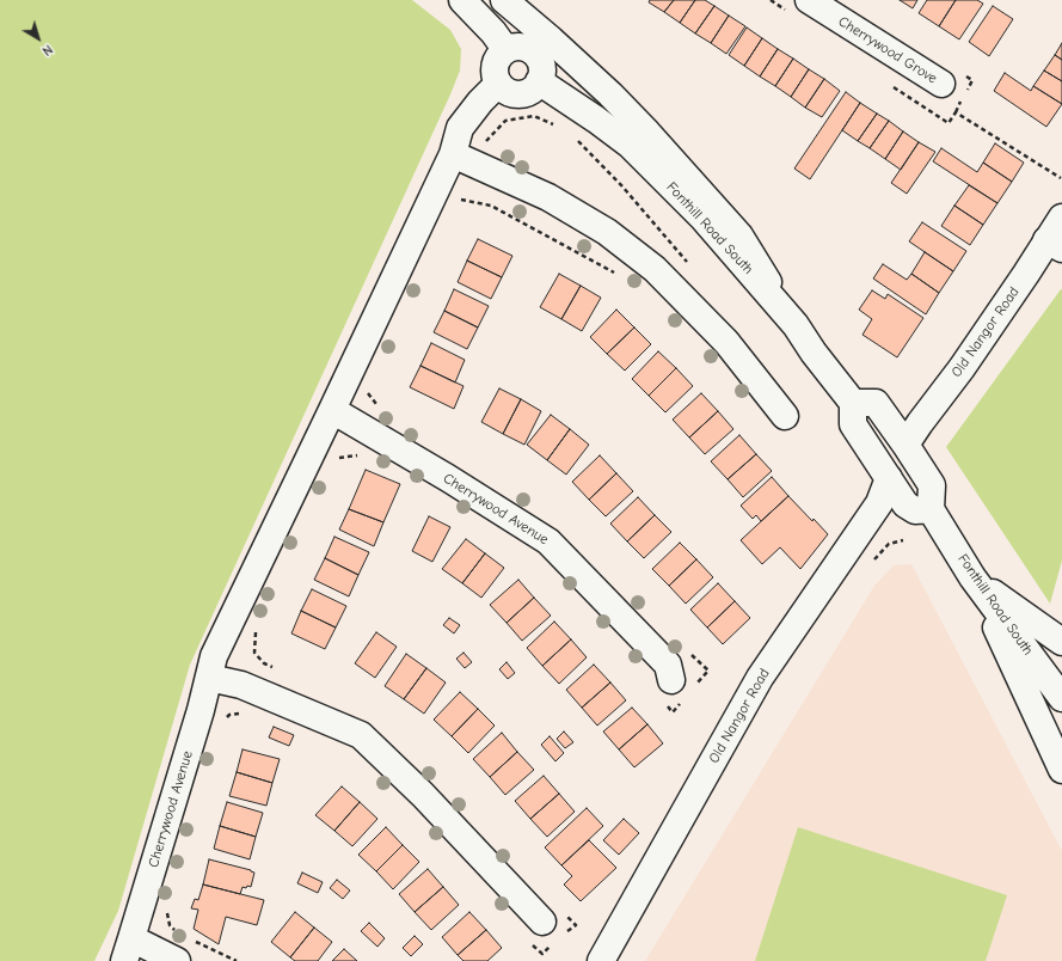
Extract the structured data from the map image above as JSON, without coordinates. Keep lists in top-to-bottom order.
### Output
{
  "streets": {
    "street": [
      "Cherrywood Grove",
      "Fonthill Road South",
      "Old Nangor Road",
      "Cherrywood Avenue"
    ]
  },
  "crossings": [
    ["Fonthill Road South", "Cherrywood Avenue"]
  ],
  "north": "bottom right"
}
